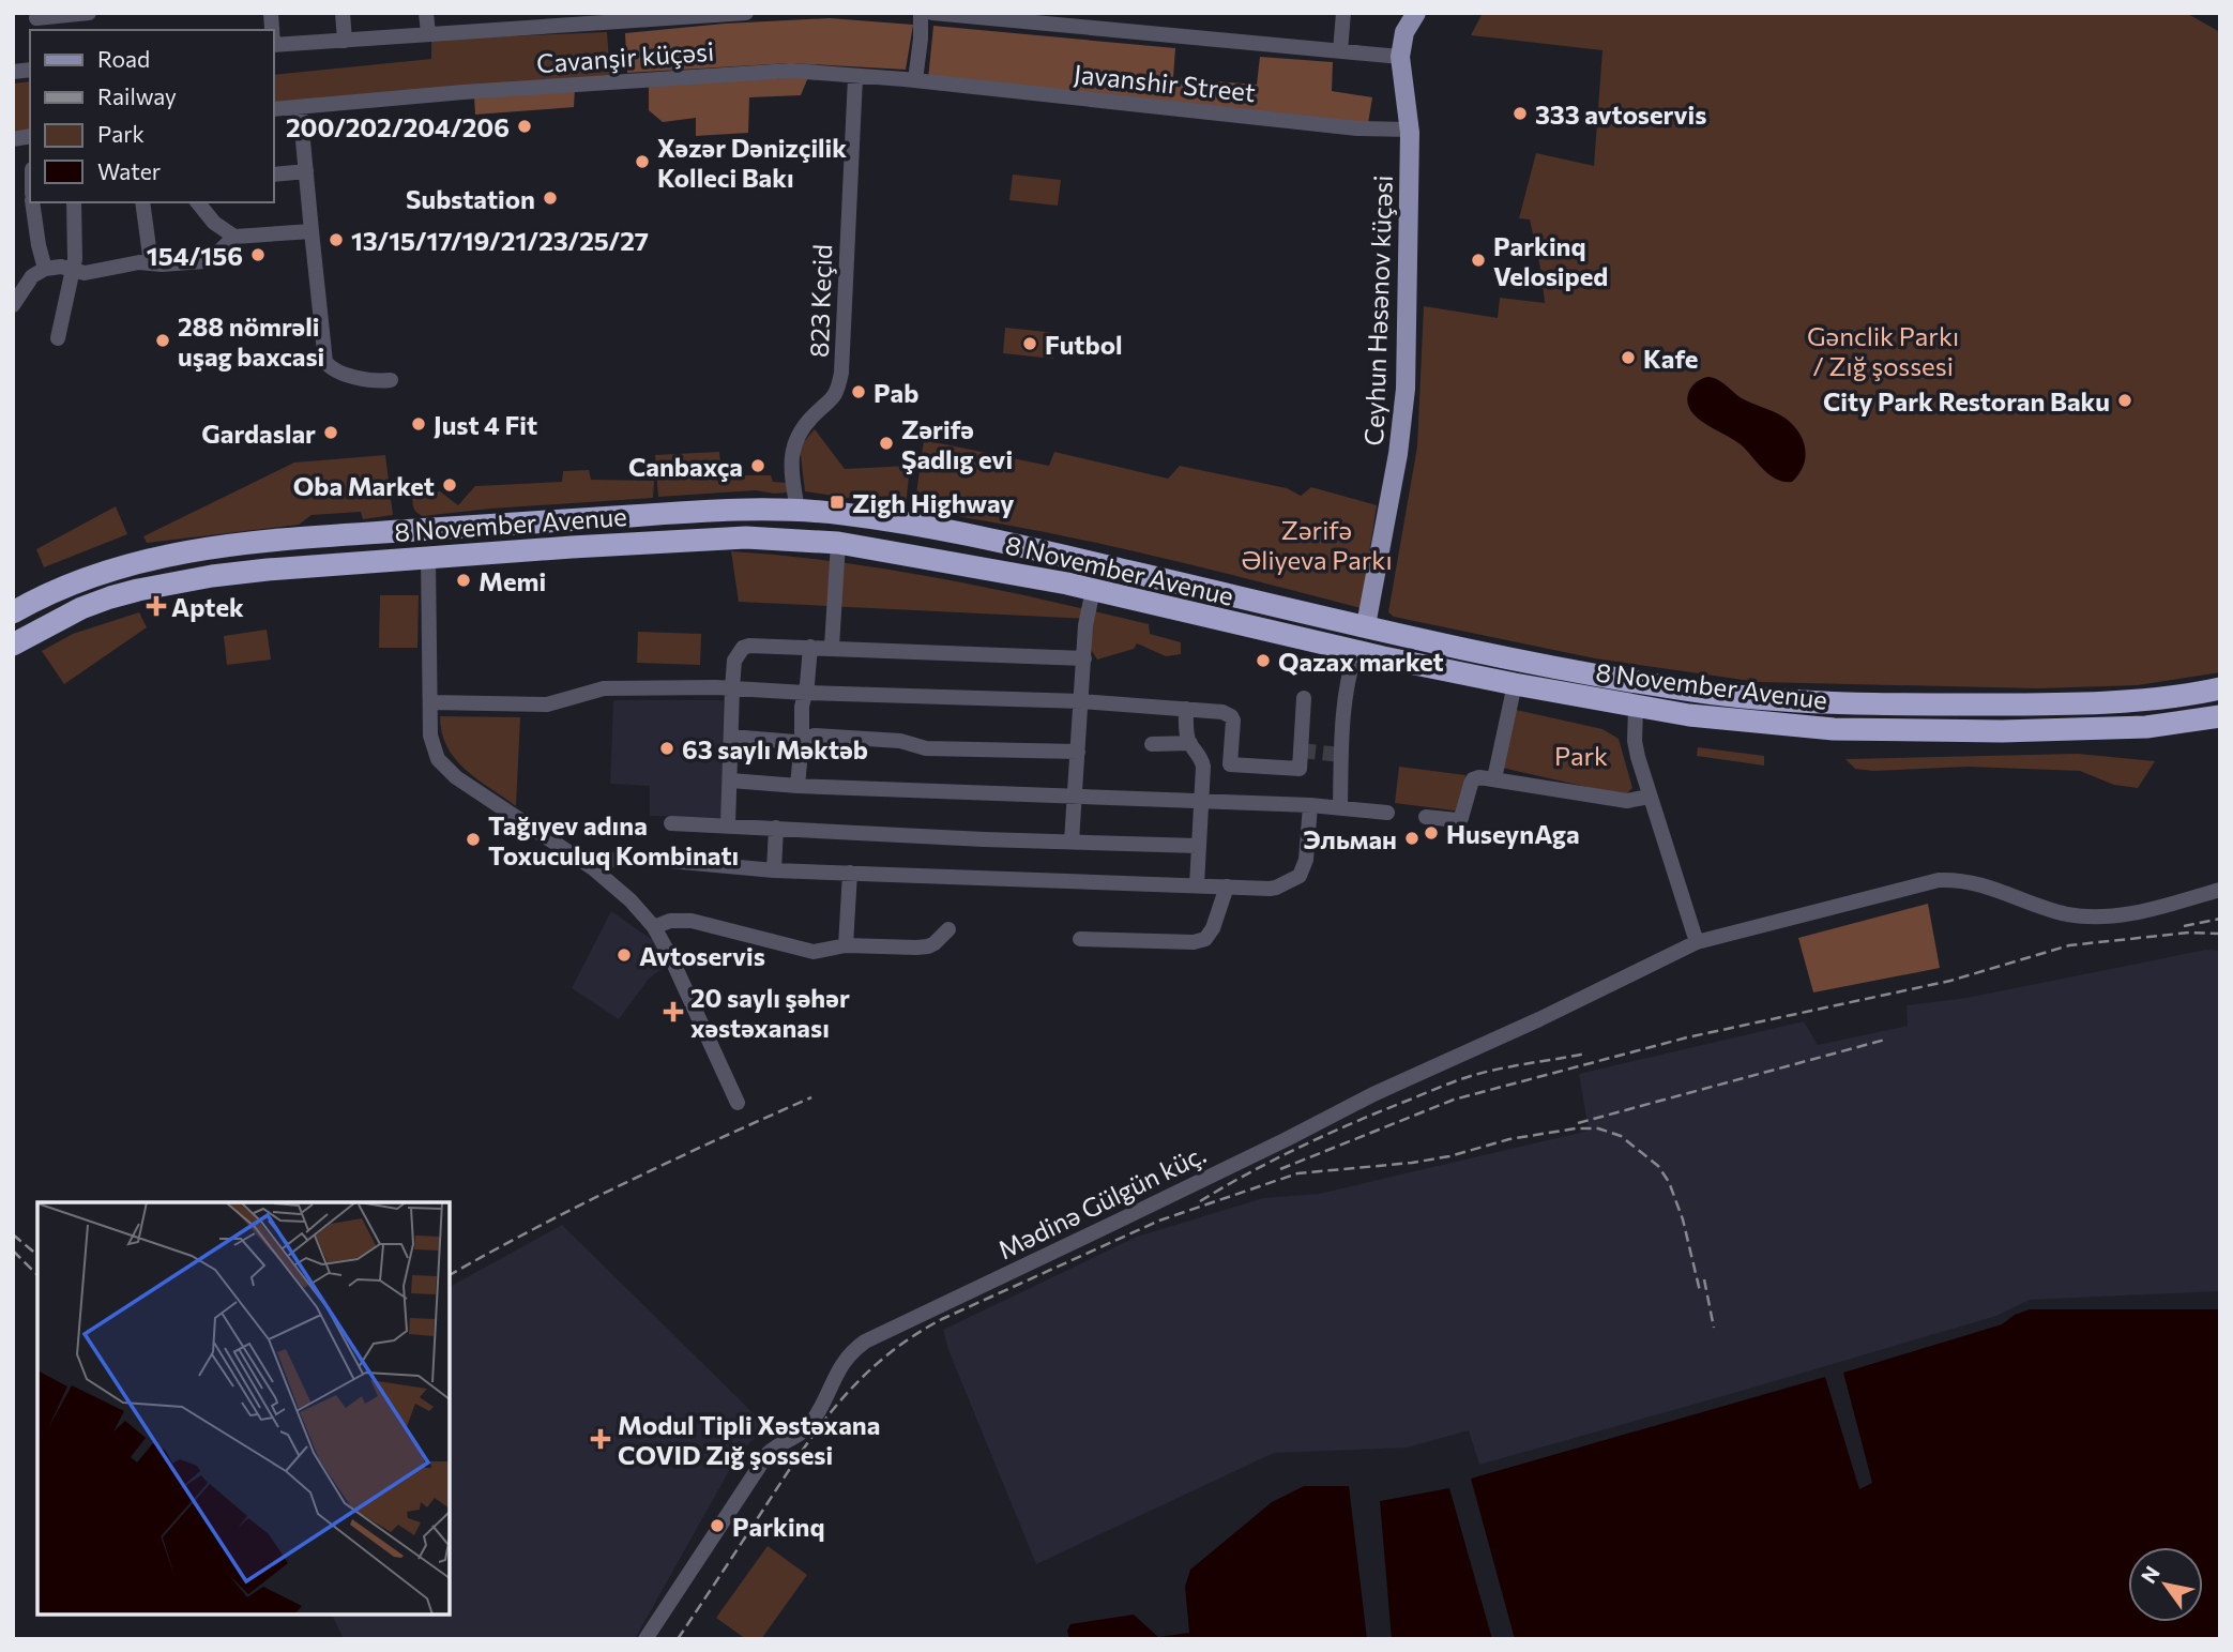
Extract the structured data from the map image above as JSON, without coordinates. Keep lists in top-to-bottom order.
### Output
{
  "streets": {
    "highway": ["8 November Avenue"],
    "main road": ["Ceyhun Həsənov küçəsi"],
    "street": [
      "Cavanşir küçəsi",
      "Javanshir Street",
      "823 Keçid",
      "Mədinə Gülgün küç."
    ]
  },
  "crossings": [
    ["Cavanşir küçəsi", "Javanshir Street"],
    ["Cavanşir küçəsi", "823 Keçid"],
    ["Javanshir Street", "Ceyhun Həsənov küçəsi"],
    ["823 Keçid", "8 November Avenue"],
    ["Ceyhun Həsənov küçəsi", "8 November Avenue"]
  ],
  "parks": ["Gənclik Parkı / Zığ şossesi", "Zərifə Əliyeva Parkı", "Park"],
  "places": {
    "other": [
      "333 avtoservis",
      "200/202/204/206",
      "Xəzər Dənizçilik Kolleci Bakı",
      "Substation",
      "13/15/17/19/21/23/25/27",
      "154/156",
      "Parkinq Velosiped",
      "288 nömrəli uşag baxcasi",
      "Futbol",
      "Kafe",
      "Pab",
      "City Park Restoran Baku",
      "Just 4 Fit",
      "Gardaslar",
      "Zərifə Şadlıg evi",
      "Canbaxça",
      "Oba Market",
      "Memi",
      "Qazax market",
      "63 saylı Məktəb",
      "HuseynAga",
      "Эльман",
      "Tağıyev adına Toxuculuq Kombinatı",
      "Avtoservis",
      "Parkinq"
    ],
    "transit": ["Zigh Highway"],
    "health": ["Aptek", "20 saylı şəhər xəstəxanası", "Modul Tipli Xəstəxana COVID Zığ şossesi"]
  },
  "legend": [
    "Road",
    "Railway",
    "Park",
    "Water"
  ],
  "north": "top left"
}
